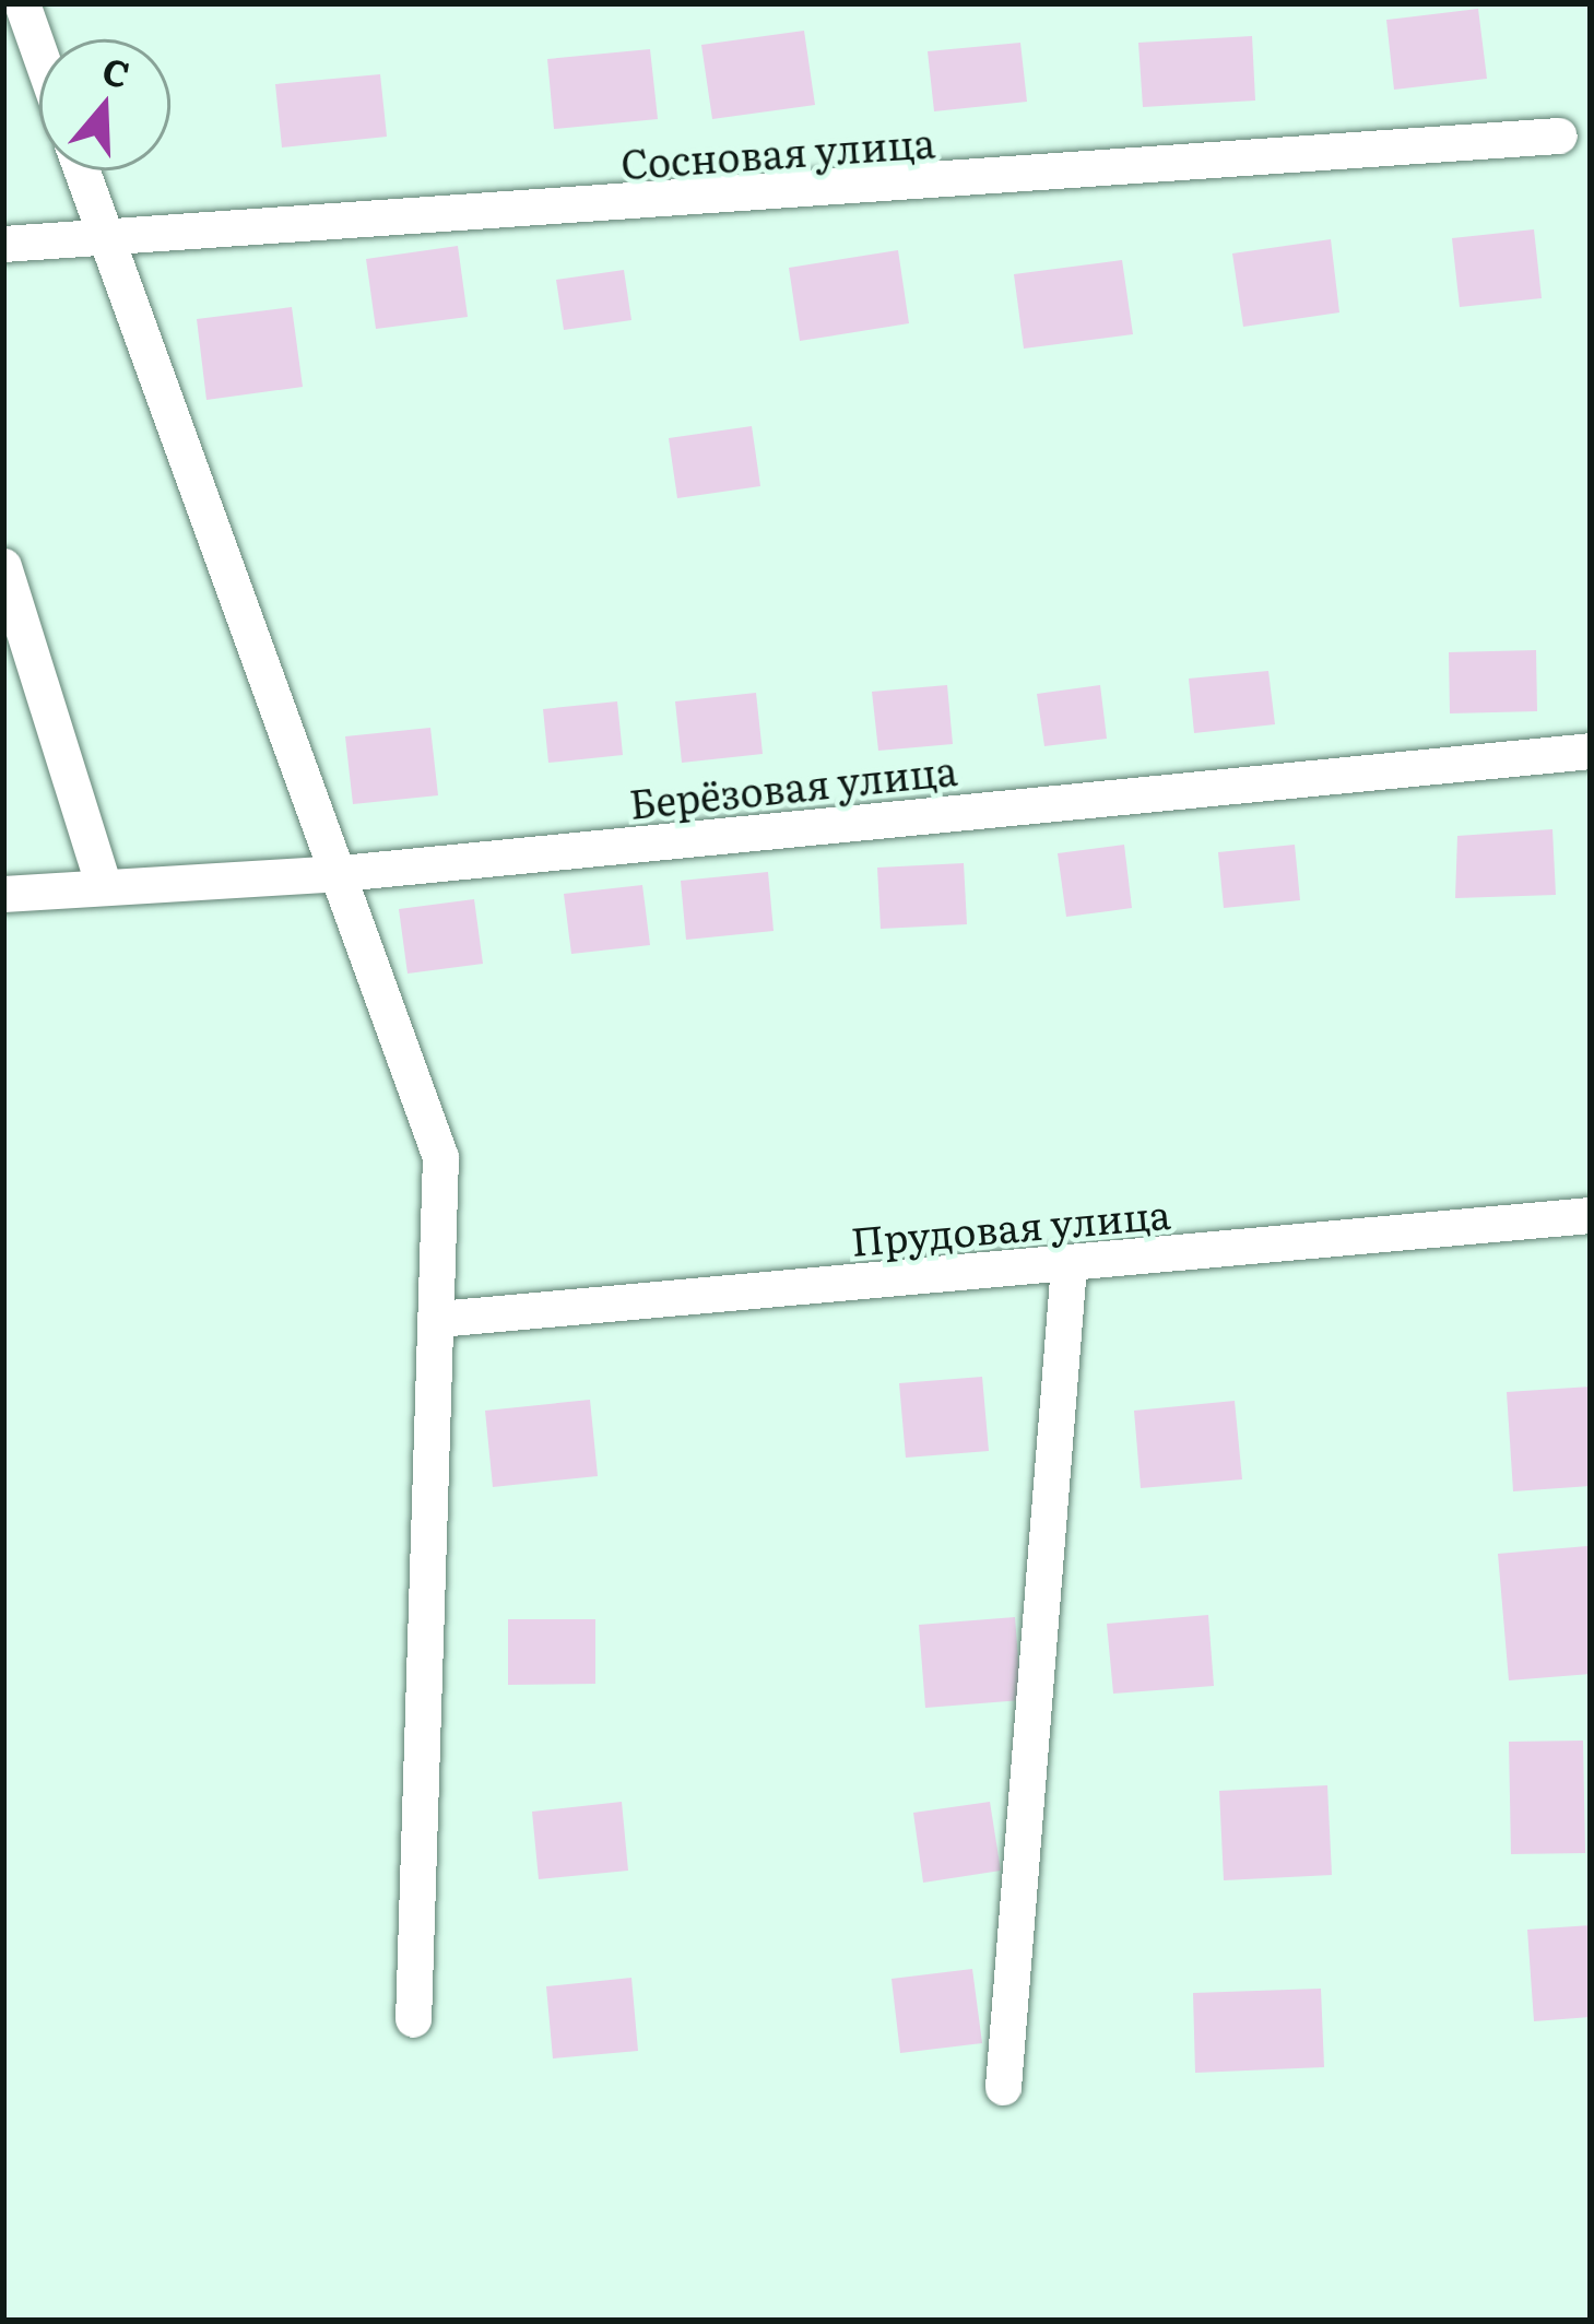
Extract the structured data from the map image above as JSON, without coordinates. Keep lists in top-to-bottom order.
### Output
{
  "streets": {
    "street": ["Сосновая улица", "Берёзовая улица", "Прудовая улица"]
  },
  "north": "top"
}
